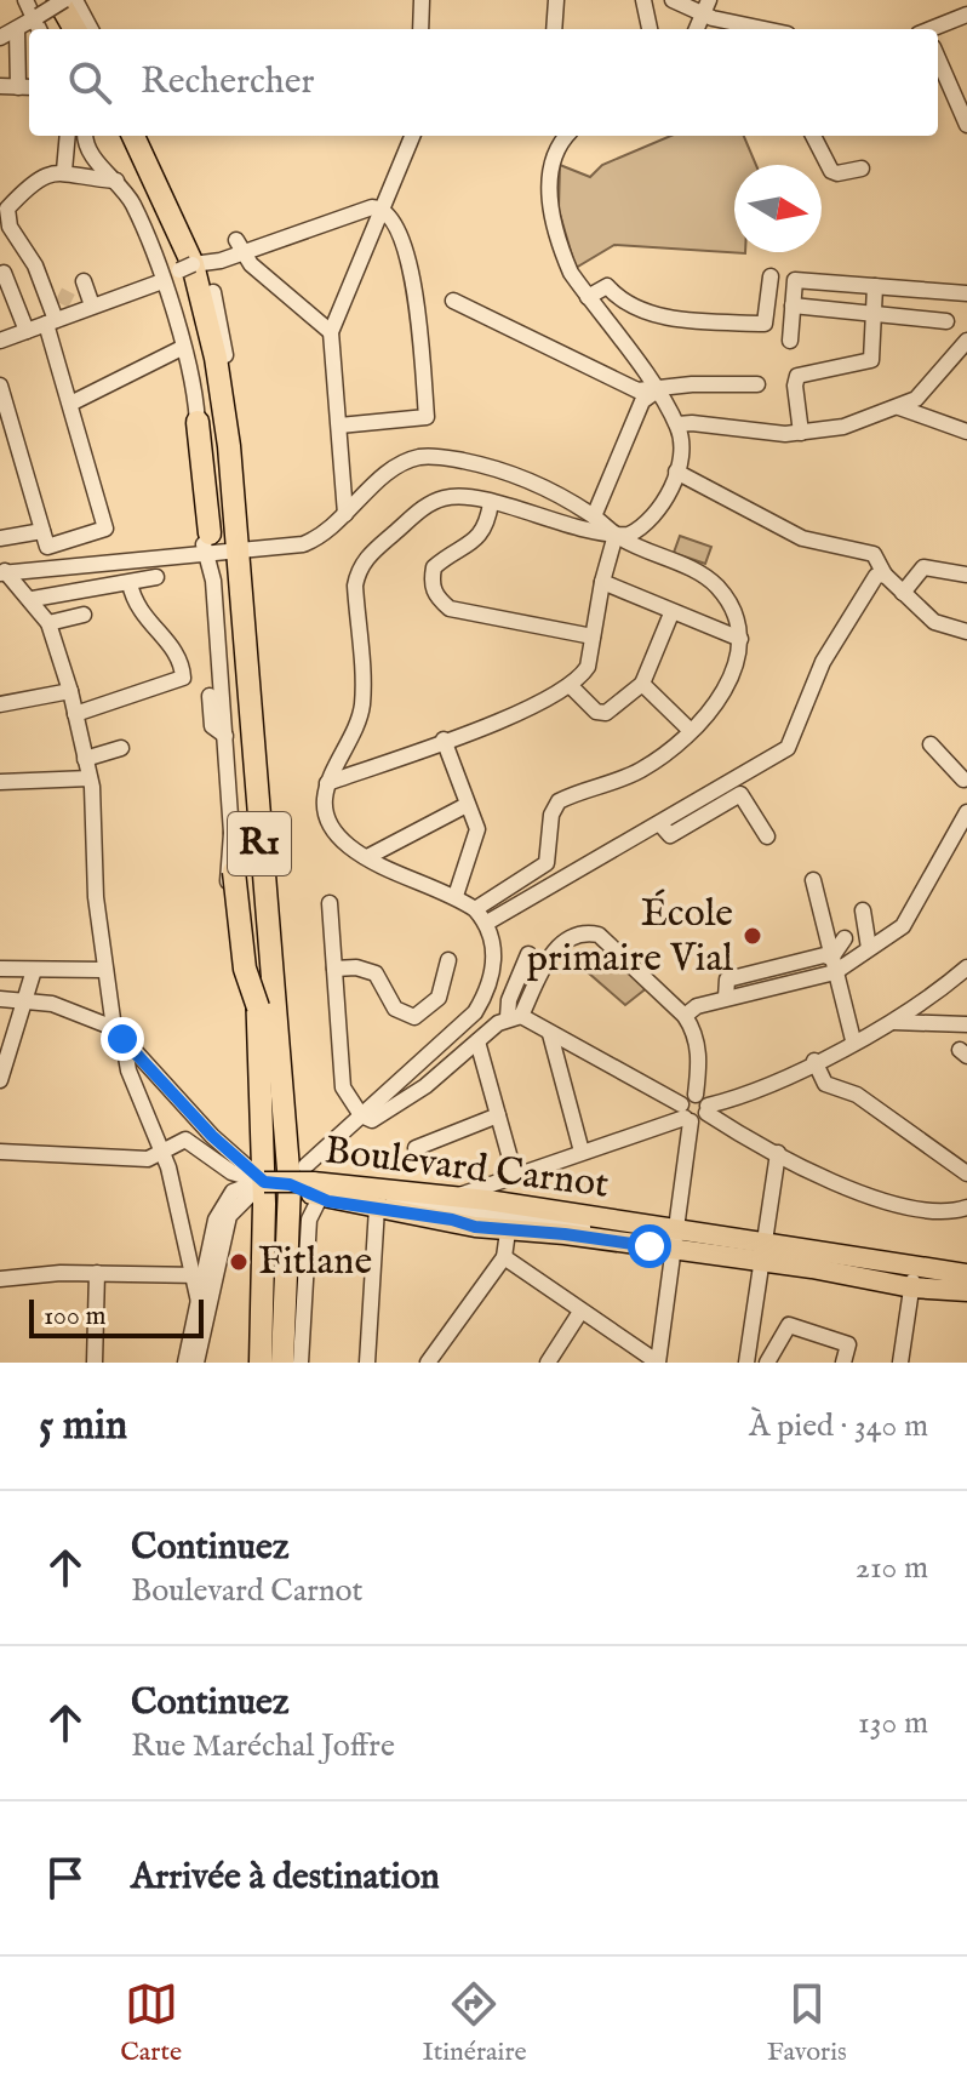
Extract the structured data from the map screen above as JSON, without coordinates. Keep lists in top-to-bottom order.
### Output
{
  "streets": {
    "highway": ["R1"],
    "main road": ["Boulevard Carnot"]
  },
  "crossings": [
    ["R1", "Boulevard Carnot"]
  ],
  "places": ["École primaire Vial", "Fitlane"],
  "scale_bar": "100 m",
  "north": "right",
  "page": {
    "search": "Rechercher",
    "scale": "100 m",
    "heading": ["5 min", "À pied · 340 m"],
    "list": [
      ["Continuez", "Boulevard Carnot", "210 m"],
      ["Continuez", "Rue Maréchal Joffre", "130 m"],
      "Arrivée à destination"
    ],
    "nav": ["Carte", "Itinéraire", "Favoris"]
  }
}
